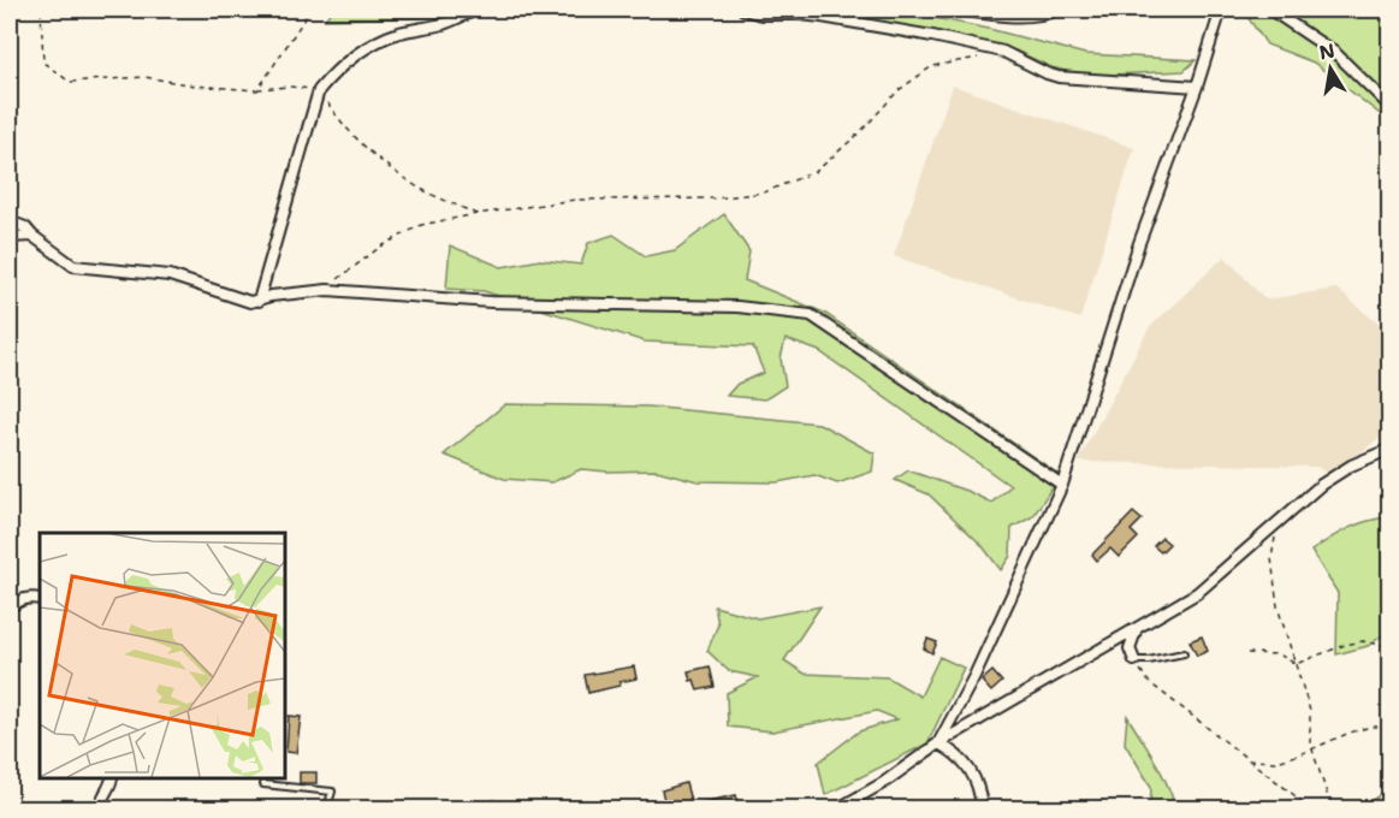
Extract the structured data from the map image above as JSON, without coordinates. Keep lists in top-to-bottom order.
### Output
{
  "north": "top"
}
